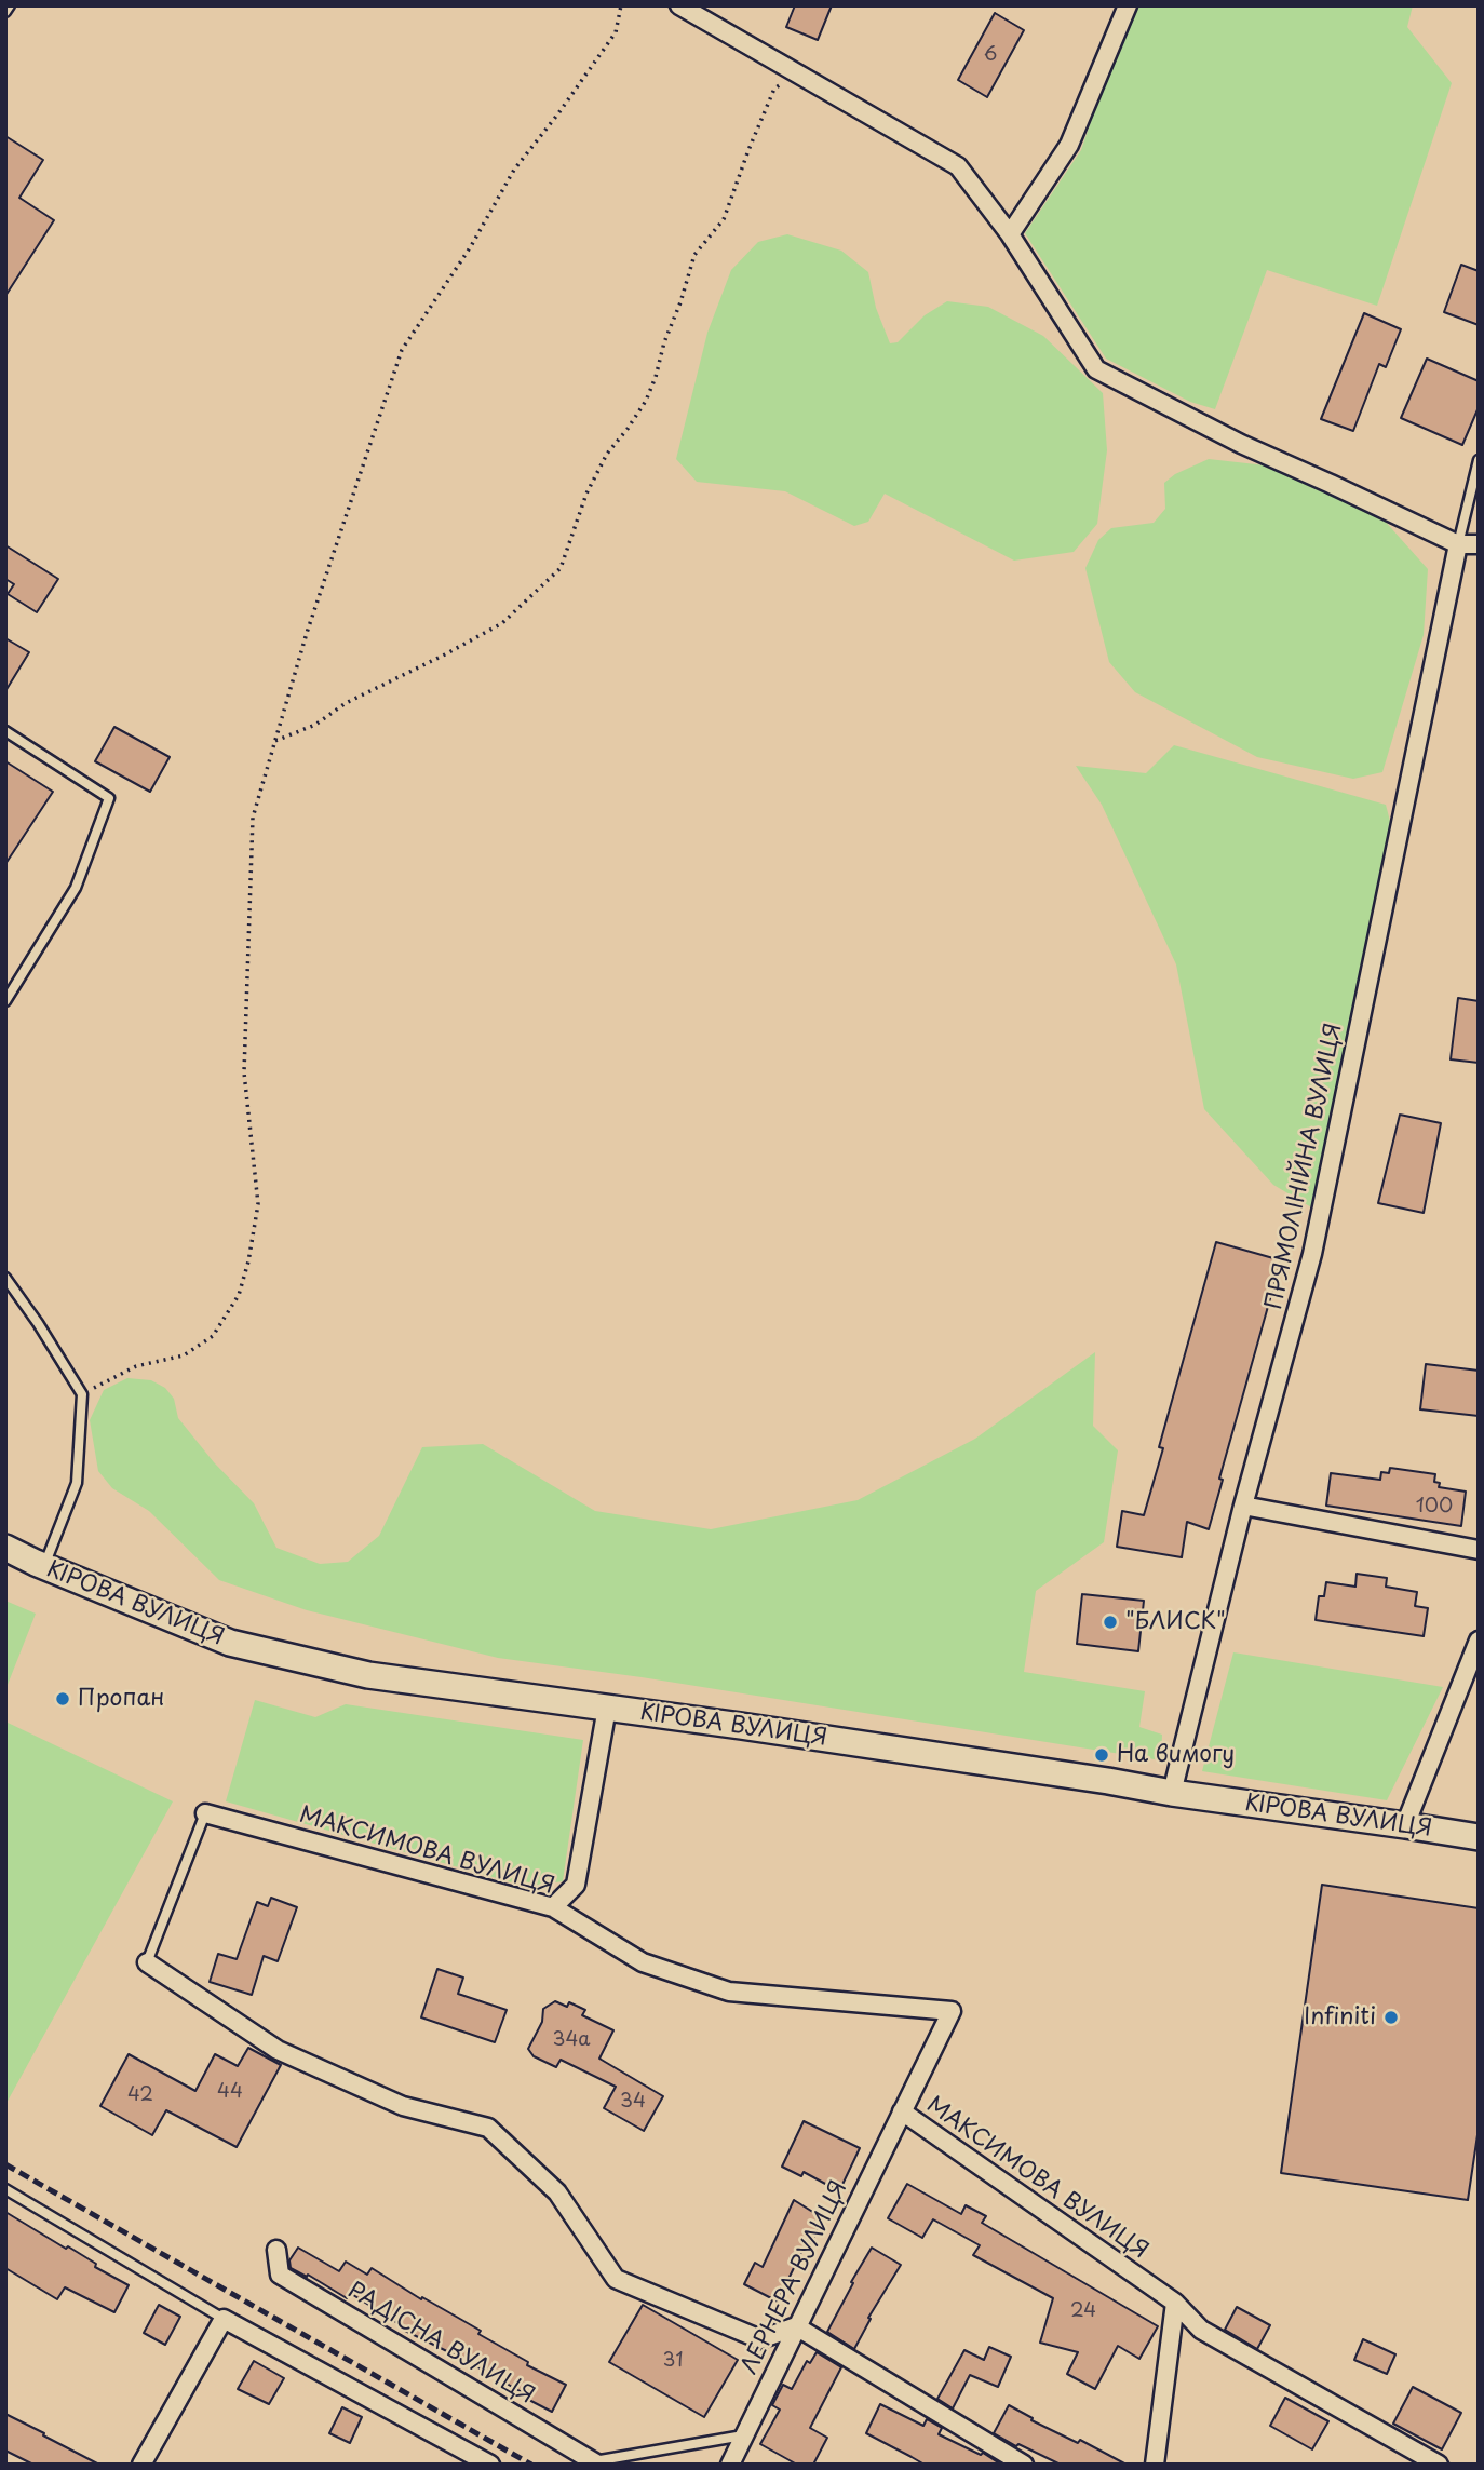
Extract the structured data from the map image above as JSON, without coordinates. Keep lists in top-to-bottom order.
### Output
{
  "streets": {
    "main road": ["КІРОВА ВУЛИЦЯ"],
    "street": [
      "ПРЯМОЛІНІЙНА ВУЛИЦЯ",
      "МАКСИМОВА ВУЛИЦЯ",
      "ЛЕРНЕРА ВУЛИЦЯ",
      "РАДІСНА ВУЛИЦЯ"
    ]
  },
  "crossings": [
    ["ПРЯМОЛІНІЙНА ВУЛИЦЯ", "КІРОВА ВУЛИЦЯ"],
    ["МАКСИМОВА ВУЛИЦЯ", "ЛЕРНЕРА ВУЛИЦЯ"]
  ],
  "places": [
    "\"БЛИСК\"",
    "Пропан",
    "На вимогу",
    "Infiniti"
  ],
  "house_numbers": [
    "6",
    "100",
    "34а",
    "44",
    "42",
    "34",
    "24",
    "31"
  ]
}
